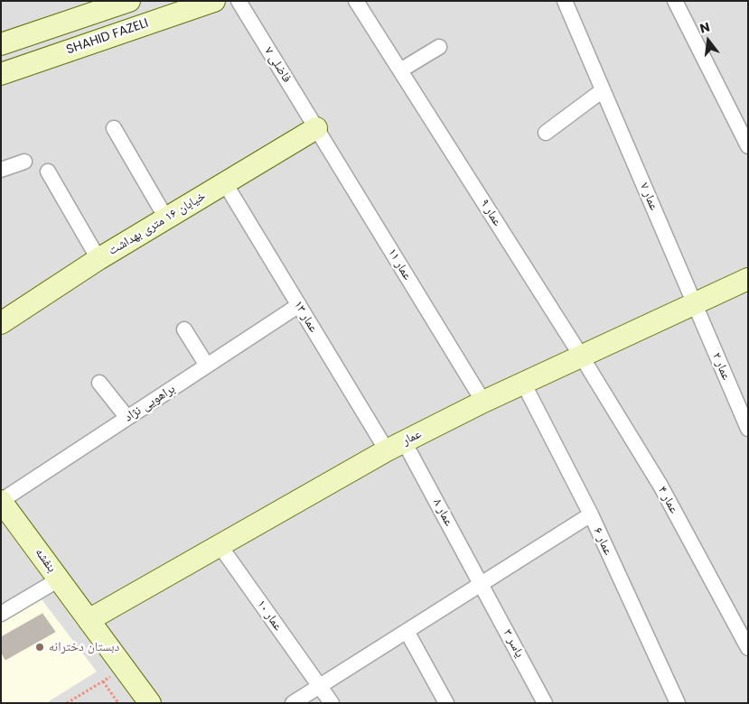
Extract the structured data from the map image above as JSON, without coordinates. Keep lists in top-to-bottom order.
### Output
{
  "streets": {
    "street": [
      "SHAHID FAZELI",
      "فاضلی ۷",
      "عمار ۷",
      "عمار ۹",
      "خیابان ۱۶ متری بهداشت",
      "عمار ۱۱",
      "عمار ۱۳",
      "عمار ۲",
      "براهویی نژاد",
      "عمار",
      "عمار ۴",
      "عمار ۸",
      "عمار ۶",
      "بنفشه",
      "عمار ۱۰",
      "یاسر ۳"
    ]
  },
  "crossings": [
    ["فاضلی ۷", "خیابان ۱۶ متری بهداشت"],
    ["فاضلی ۷", "عمار ۱۱"],
    ["عمار ۷", "عمار ۲"],
    ["عمار ۷", "عمار"],
    ["عمار ۹", "عمار"],
    ["عمار ۹", "عمار ۴"],
    ["خیابان ۱۶ متری بهداشت", "عمار ۱۱"],
    ["خیابان ۱۶ متری بهداشت", "عمار ۱۳"],
    ["عمار ۱۱", "عمار"],
    ["عمار ۱۳", "براهویی نژاد"],
    ["عمار ۱۳", "عمار"],
    ["عمار ۱۳", "عمار ۸"],
    ["عمار ۲", "عمار"],
    ["براهویی نژاد", "بنفشه"],
    ["عمار", "عمار ۴"],
    ["عمار", "عمار ۸"],
    ["عمار", "عمار ۶"],
    ["عمار", "بنفشه"],
    ["عمار", "عمار ۱۰"],
    ["عمار ۸", "یاسر ۳"]
  ],
  "places": ["دبستان دخترانه"],
  "north": "top"
}
